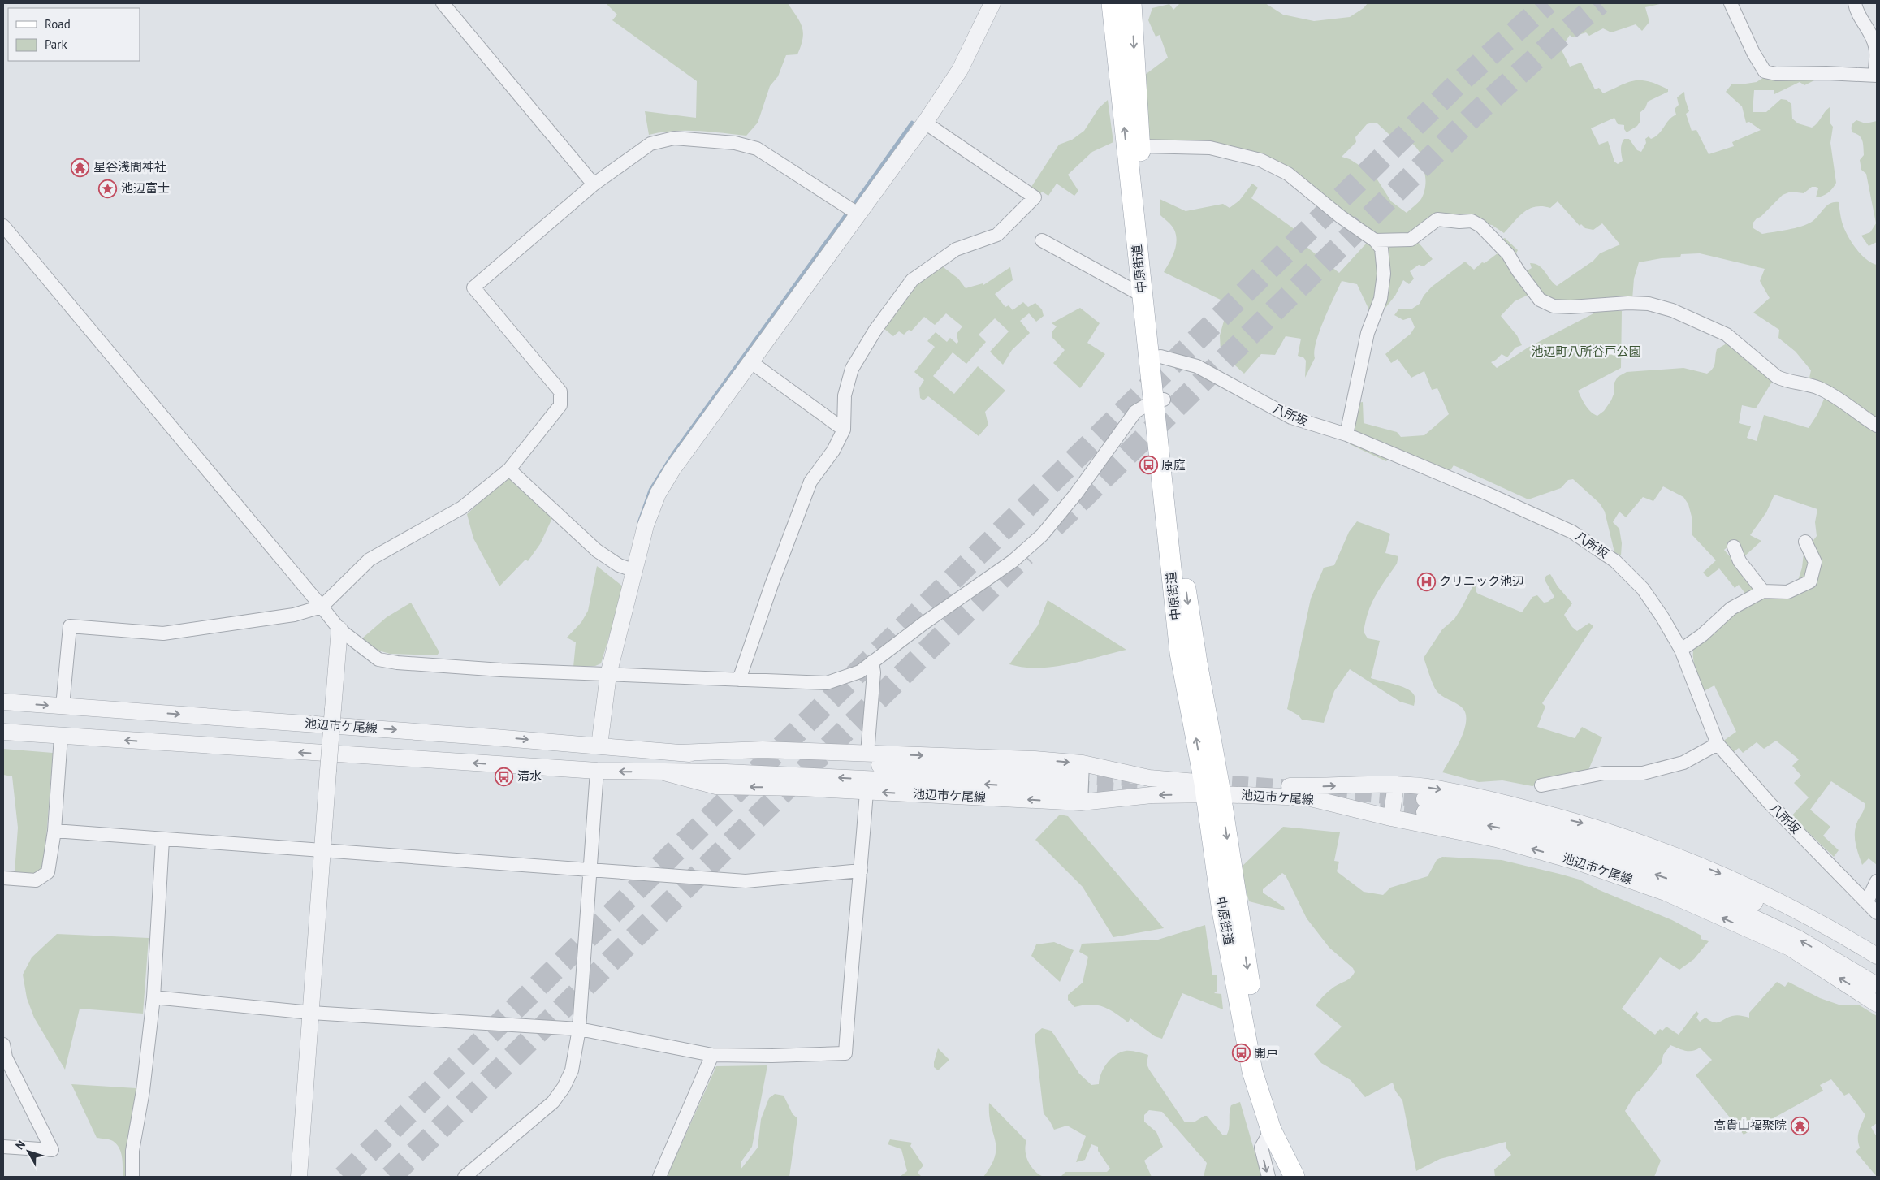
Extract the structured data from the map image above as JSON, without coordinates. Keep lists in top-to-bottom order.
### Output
{
  "streets": {
    "main road": ["中原街道"],
    "street": ["八所坂", "池辺市ケ尾線"]
  },
  "crossings": [
    ["中原街道", "八所坂"],
    ["中原街道", "池辺市ケ尾線"]
  ],
  "parks": ["池辺町八所谷戸公園"],
  "places": {
    "temple": ["星谷浅間神社", "高貴山福聚院"],
    "place": ["池辺富士"],
    "bus stop": ["原庭", "清水", "開戸"],
    "hospital": ["クリニック池辺"]
  },
  "legend": ["Road", "Park"],
  "north": "top left"
}
